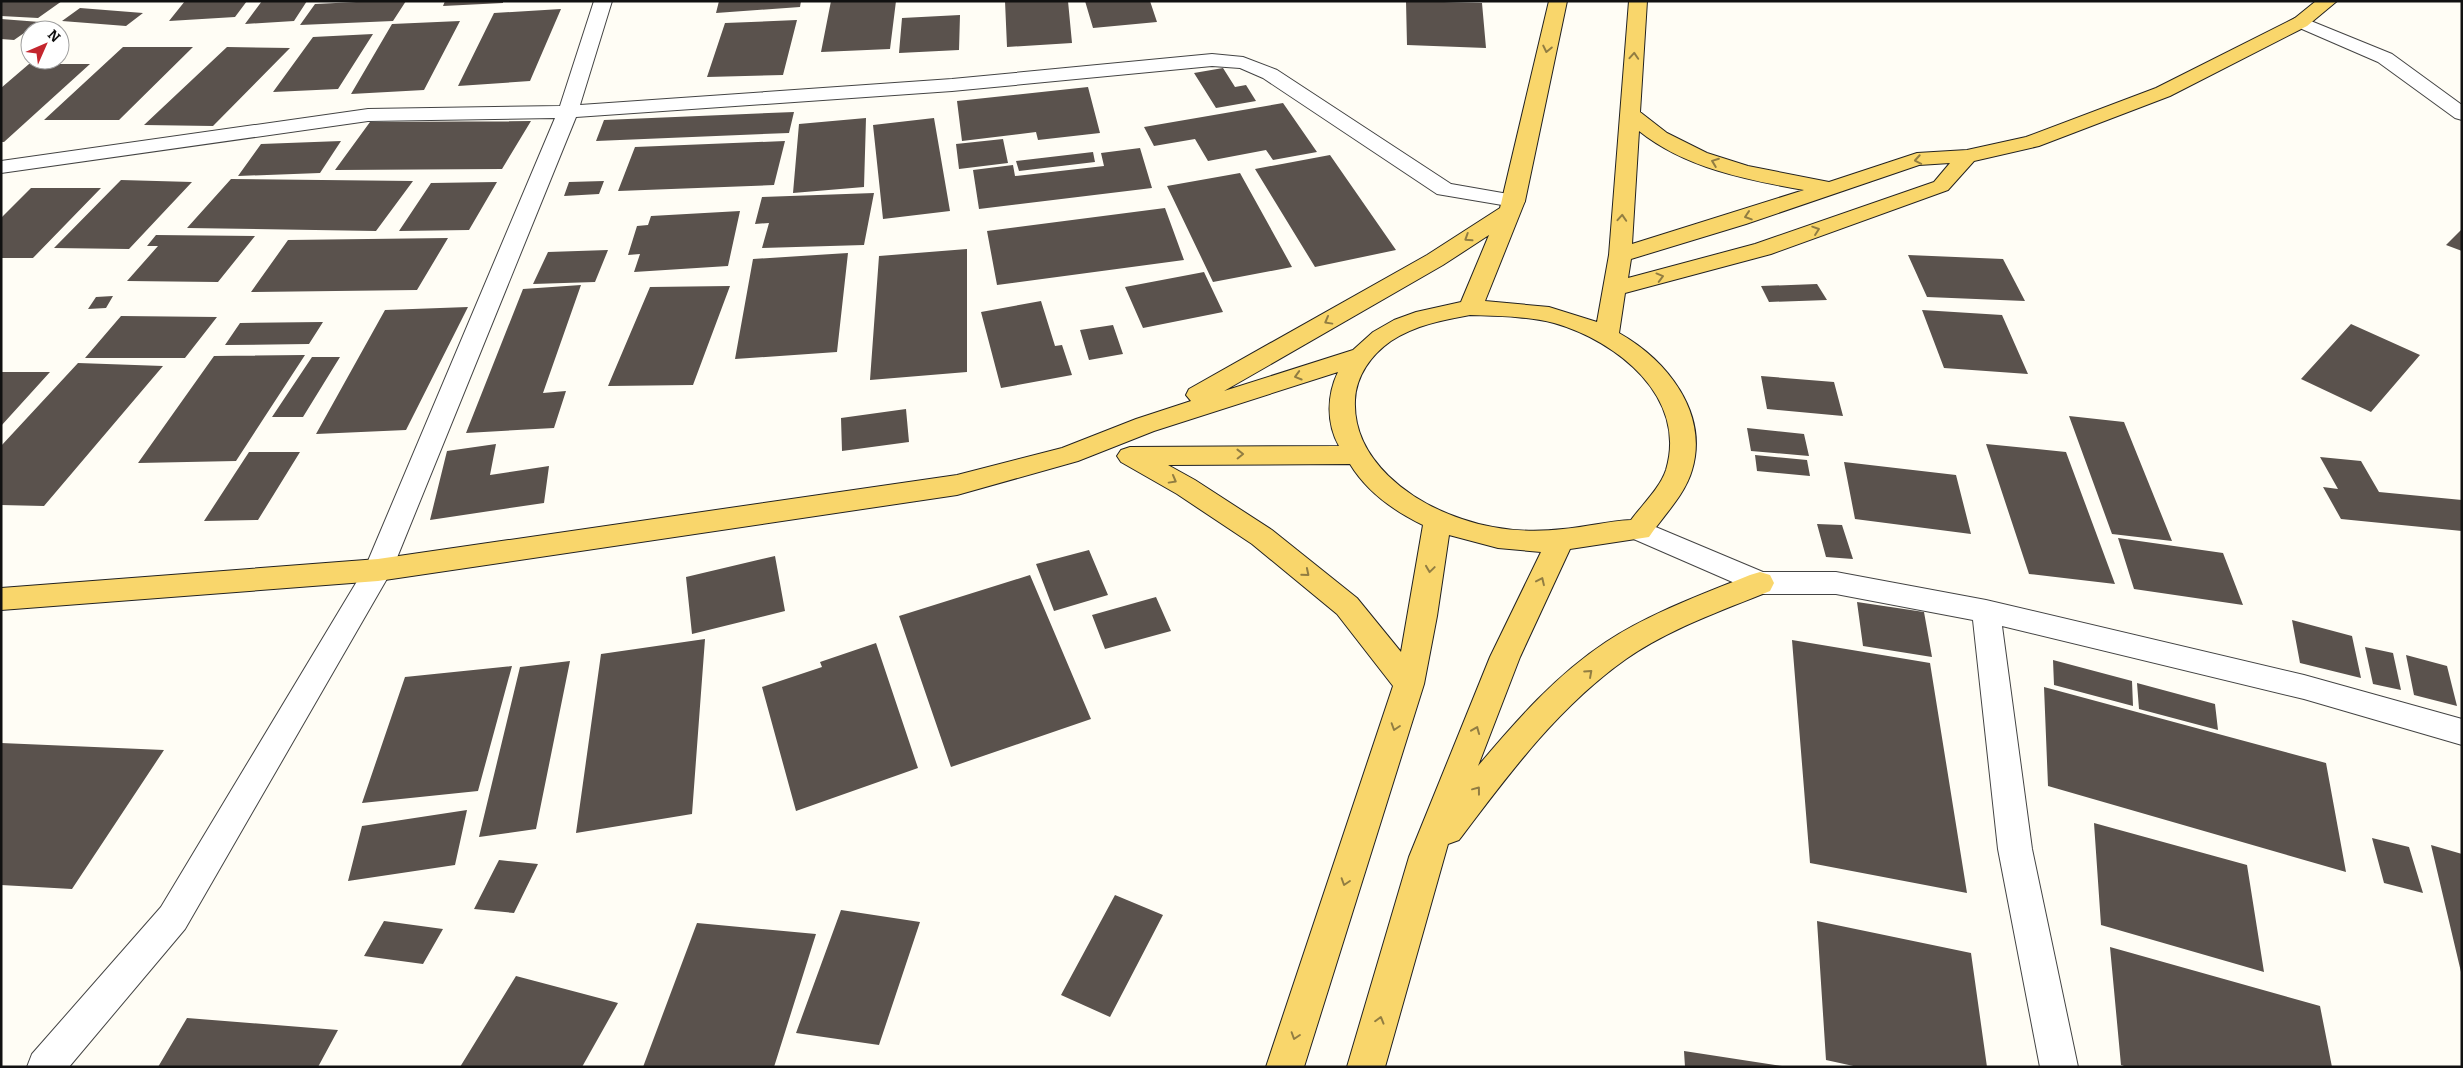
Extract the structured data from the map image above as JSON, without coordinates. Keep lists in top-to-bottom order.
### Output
{
  "north": "top right"
}
